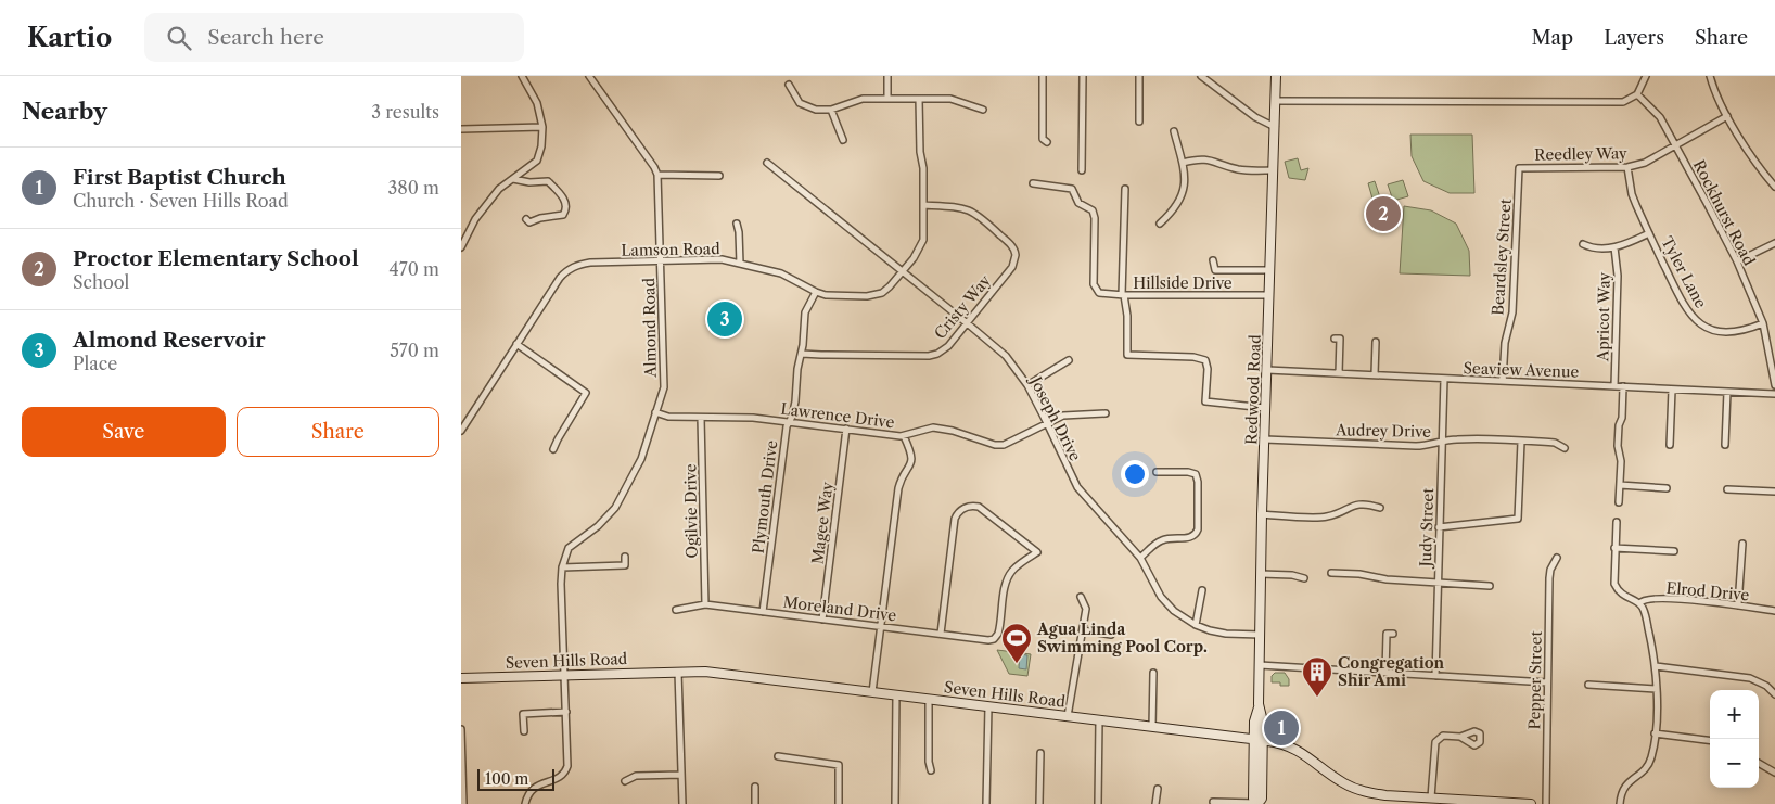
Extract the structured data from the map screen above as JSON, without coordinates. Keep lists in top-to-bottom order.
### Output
{
  "streets": {
    "street": [
      "Reedley Way",
      "Rockhurst Road",
      "Lamson Road",
      "Beardsley Street",
      "Tyler Lane",
      "Hillside Drive",
      "Cristy Way",
      "Apricot Way",
      "Almond Road",
      "Seaview Avenue",
      "Redwood Road",
      "Lawrence Drive",
      "Joseph Drive",
      "Audrey Drive",
      "Plymouth Drive",
      "Ogilvie Drive",
      "Magee Way",
      "Judy Street",
      "Elrod Drive",
      "Moreland Drive",
      "Seven Hills Road",
      "Pepper Street"
    ]
  },
  "crossings": [
    ["Reedley Way", "Rockhurst Road"],
    ["Reedley Way", "Beardsley Street"],
    ["Reedley Way", "Tyler Lane"],
    ["Rockhurst Road", "Tyler Lane"],
    ["Lamson Road", "Cristy Way"],
    ["Lamson Road", "Almond Road"],
    ["Lamson Road", "Joseph Drive"],
    ["Lamson Road", "Plymouth Drive"],
    ["Beardsley Street", "Seaview Avenue"],
    ["Hillside Drive", "Redwood Road"],
    ["Cristy Way", "Joseph Drive"],
    ["Cristy Way", "Plymouth Drive"],
    ["Apricot Way", "Seaview Avenue"],
    ["Almond Road", "Lawrence Drive"],
    ["Almond Road", "Seven Hills Road"],
    ["Seaview Avenue", "Redwood Road"],
    ["Seaview Avenue", "Judy Street"],
    ["Redwood Road", "Joseph Drive"],
    ["Redwood Road", "Audrey Drive"],
    ["Redwood Road", "Seven Hills Road"],
    ["Lawrence Drive", "Joseph Drive"],
    ["Lawrence Drive", "Plymouth Drive"],
    ["Lawrence Drive", "Ogilvie Drive"],
    ["Lawrence Drive", "Magee Way"],
    ["Audrey Drive", "Judy Street"],
    ["Plymouth Drive", "Moreland Drive"],
    ["Ogilvie Drive", "Moreland Drive"],
    ["Magee Way", "Moreland Drive"]
  ],
  "places": {
    "sports": ["Agua Linda Swimming Pool Corp."],
    "building": ["Congregation Shir Ami"]
  },
  "scale_bar": "100 m",
  "page": {
    "header": "Kartio",
    "search": "Search here",
    "nav": ["Map", "Layers", "Share"],
    "heading": ["Nearby", "3 results"],
    "list": [
      {
        "mark": "1",
        "name": "First Baptist Church",
        "note": "Church · Seven Hills Road",
        "value": "380 m"
      },
      {
        "mark": "2",
        "name": "Proctor Elementary School",
        "note": "School",
        "value": "470 m"
      },
      {
        "mark": "3",
        "name": "Almond Reservoir",
        "note": "Place",
        "value": "570 m"
      }
    ],
    "pins": ["2", "3", "1"],
    "buttons": ["Save", "Share"],
    "map_buttons": ["+", "−"],
    "scale": "100 m"
  }
}
